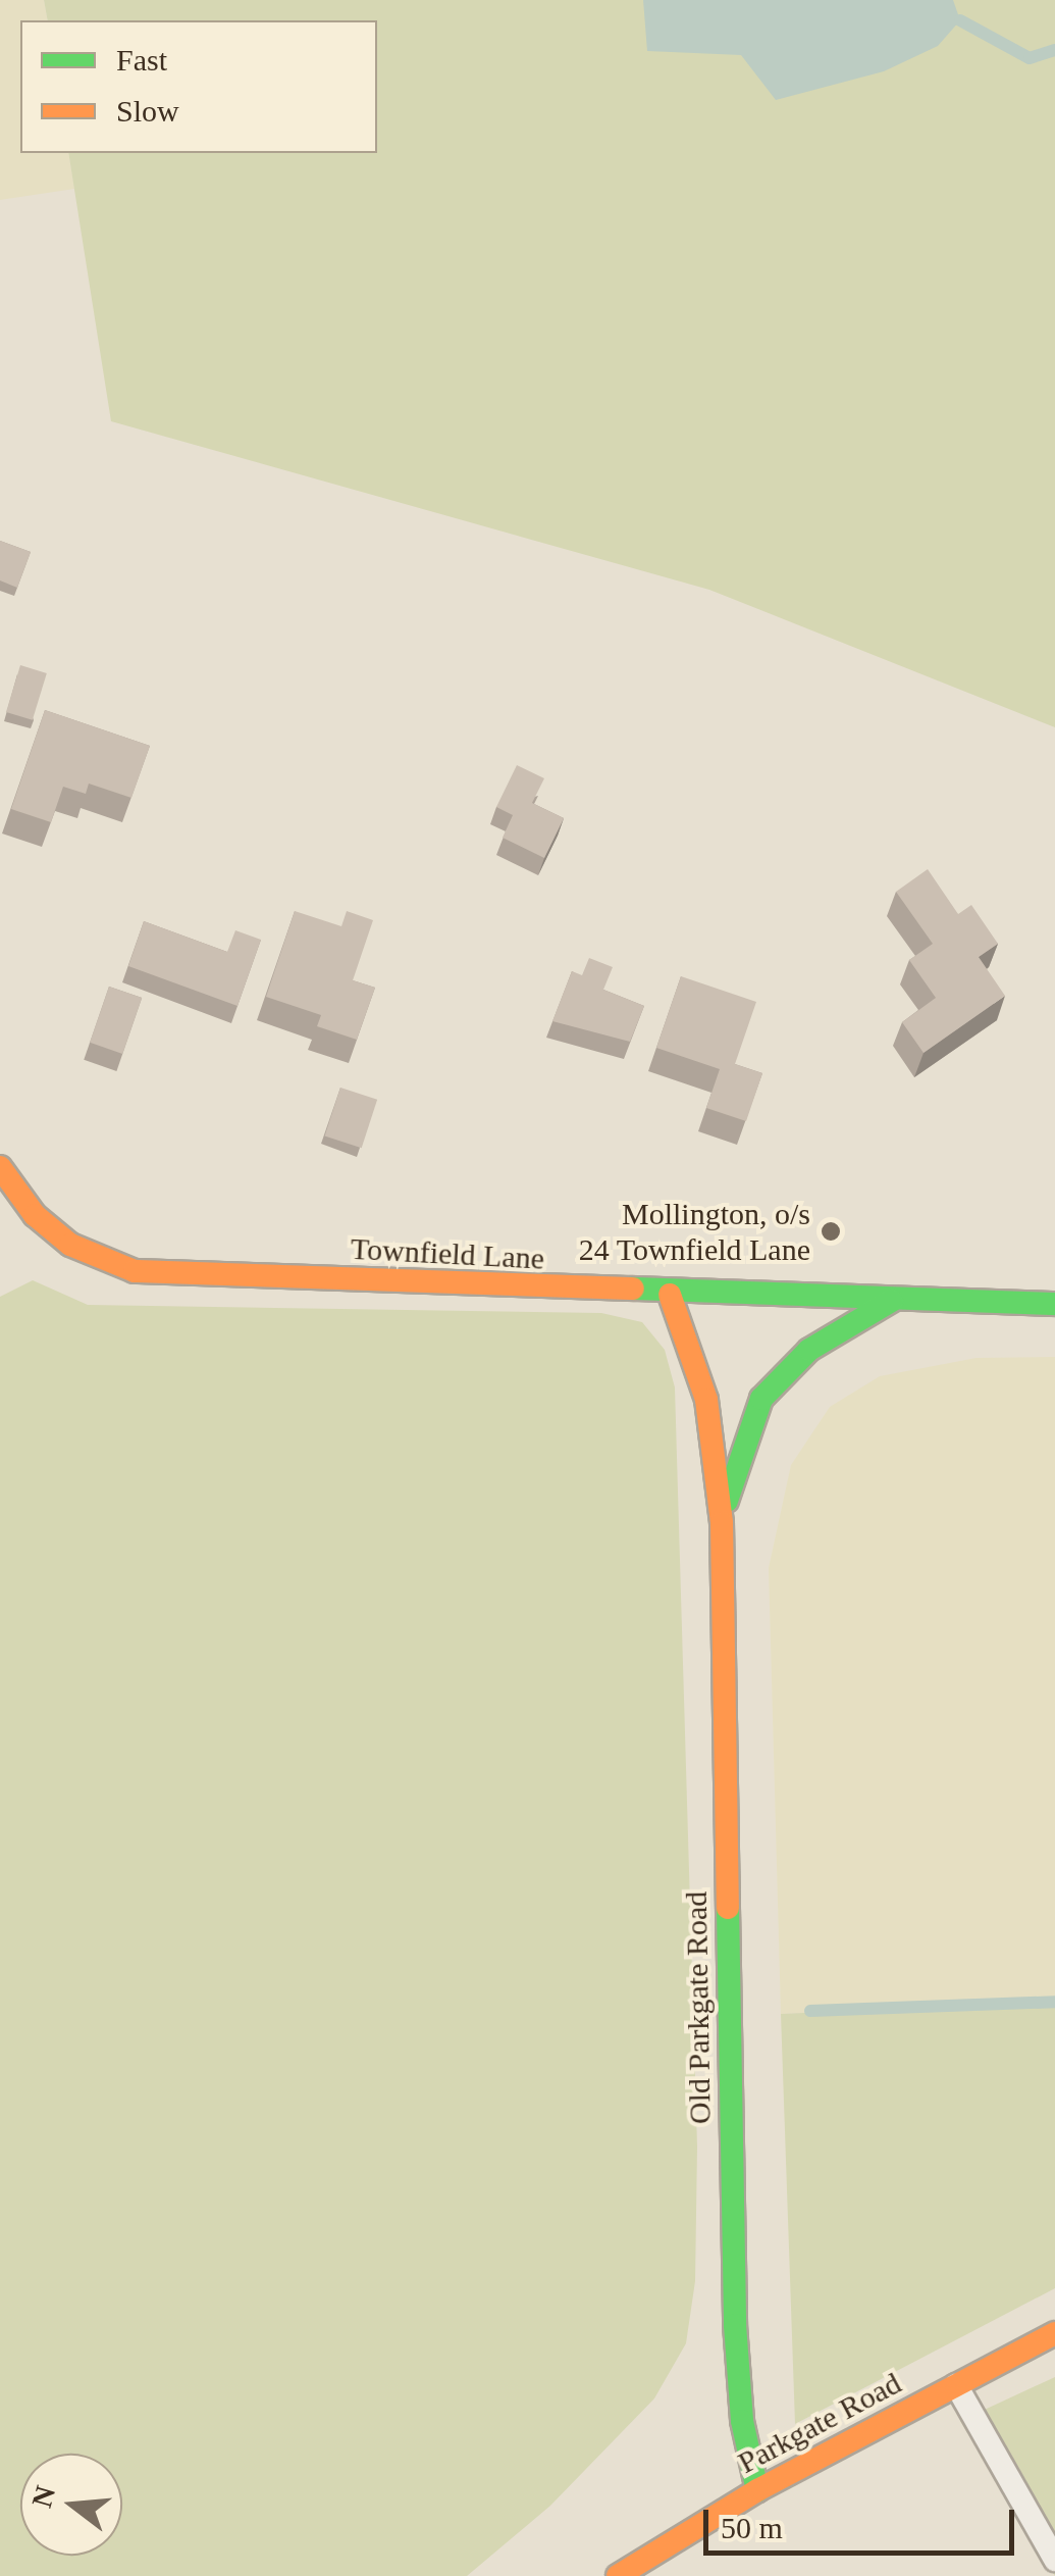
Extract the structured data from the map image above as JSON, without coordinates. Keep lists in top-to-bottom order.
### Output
{
  "streets": {
    "street": ["Townfield Lane", "Old Parkgate Road", "Parkgate Road"]
  },
  "crossings": [
    ["Townfield Lane", "Old Parkgate Road"],
    ["Old Parkgate Road", "Parkgate Road"]
  ],
  "places": ["Mollington, o/s 24 Townfield Lane"],
  "legend": ["Fast", "Slow"],
  "scale_bar": "50 m",
  "north": "left"
}
